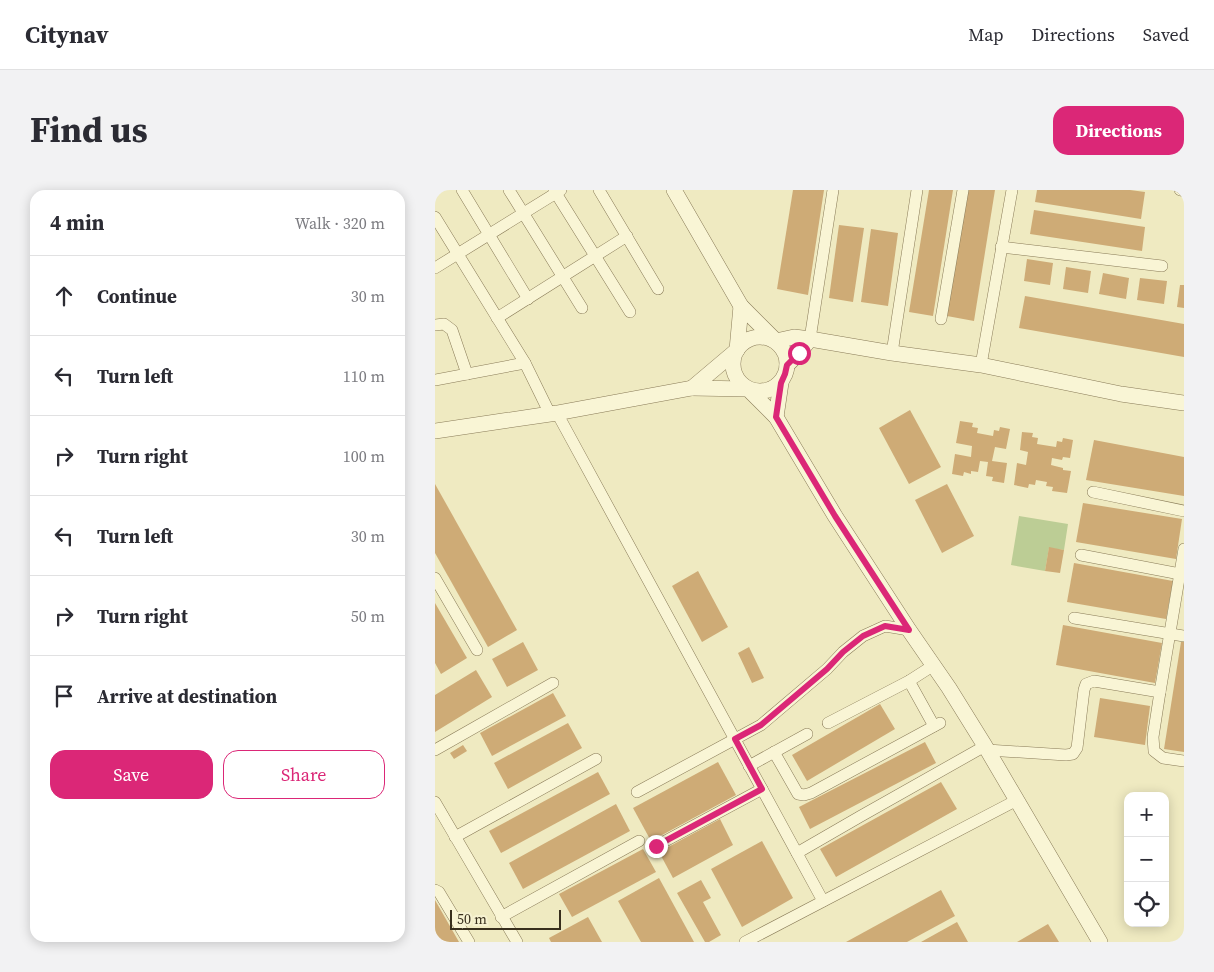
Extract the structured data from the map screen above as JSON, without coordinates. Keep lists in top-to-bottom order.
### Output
{
  "scale_bar": "50 m",
  "page": {
    "header": "Citynav",
    "nav": ["Map", "Directions", "Saved"],
    "title": "Find us",
    "buttons": [
      "Directions",
      ["Save", "Share"]
    ],
    "heading": ["4 min", "Walk · 320 m"],
    "list": [
      ["Continue", "30 m"],
      ["Turn left", "110 m"],
      ["Turn right", "100 m"],
      ["Turn left", "30 m"],
      ["Turn right", "50 m"],
      "Arrive at destination"
    ],
    "map_buttons": ["+", "−"],
    "scale": "50 m"
  }
}
